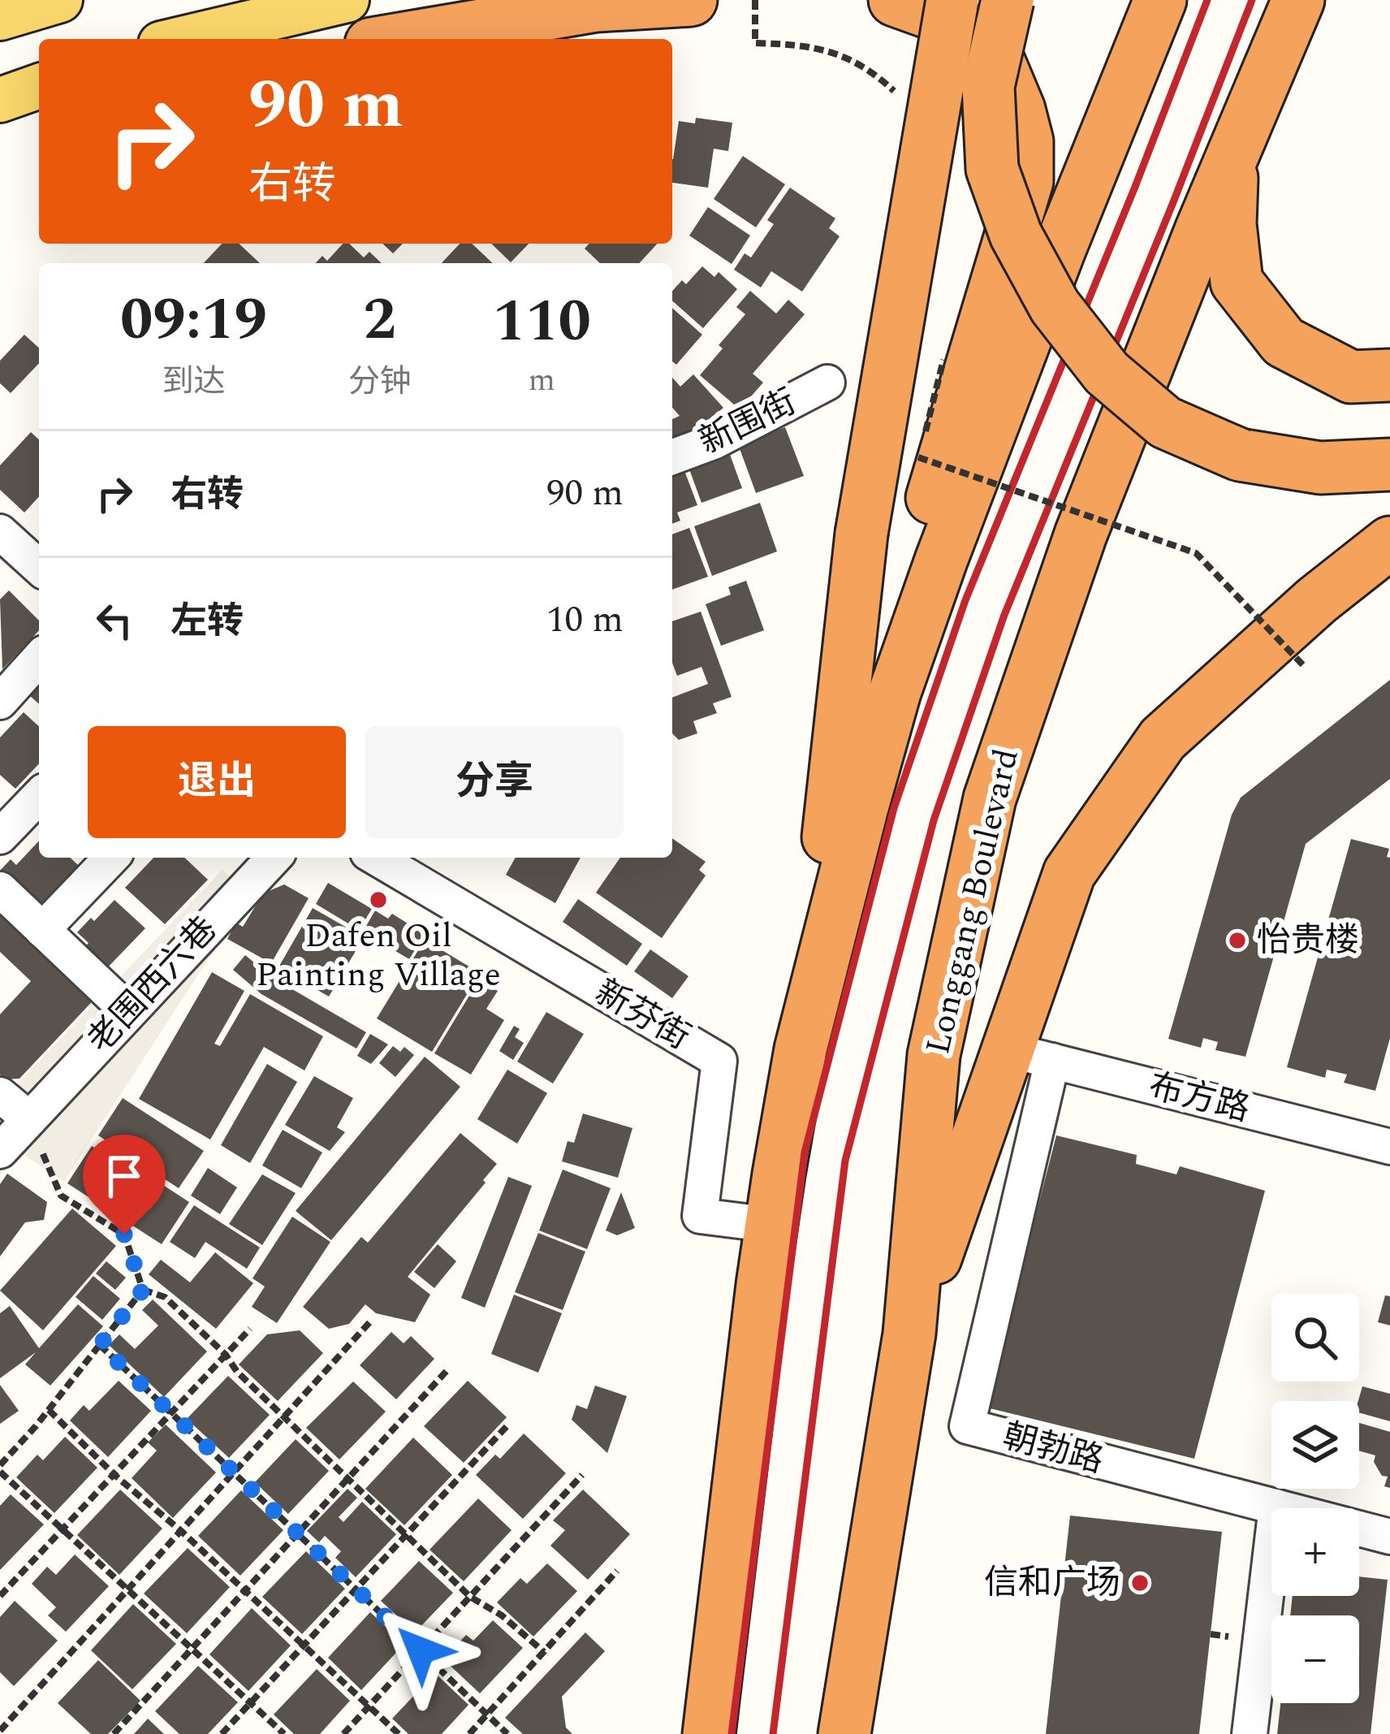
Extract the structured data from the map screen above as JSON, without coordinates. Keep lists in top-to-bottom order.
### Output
{
  "streets": {
    "highway": ["Longgang Boulevard"],
    "street": [
      "新围街",
      "老围西六巷",
      "新芬街",
      "布方路",
      "朝勃路"
    ]
  },
  "crossings": [
    ["布方路", "朝勃路"]
  ],
  "places": ["Dafen Oil Painting Village", "怡贵楼", "信和广场"],
  "page": {
    "turn": ["90 m", "右转"],
    "eta": [
      "09:19",
      "到达",
      "2",
      "分钟",
      "110",
      "m"
    ],
    "list": [
      {
        "name": "右转",
        "value": "90 m"
      },
      {
        "name": "左转",
        "value": "10 m"
      }
    ],
    "buttons": ["退出", "分享"],
    "map_buttons": ["+", "−"]
  }
}
